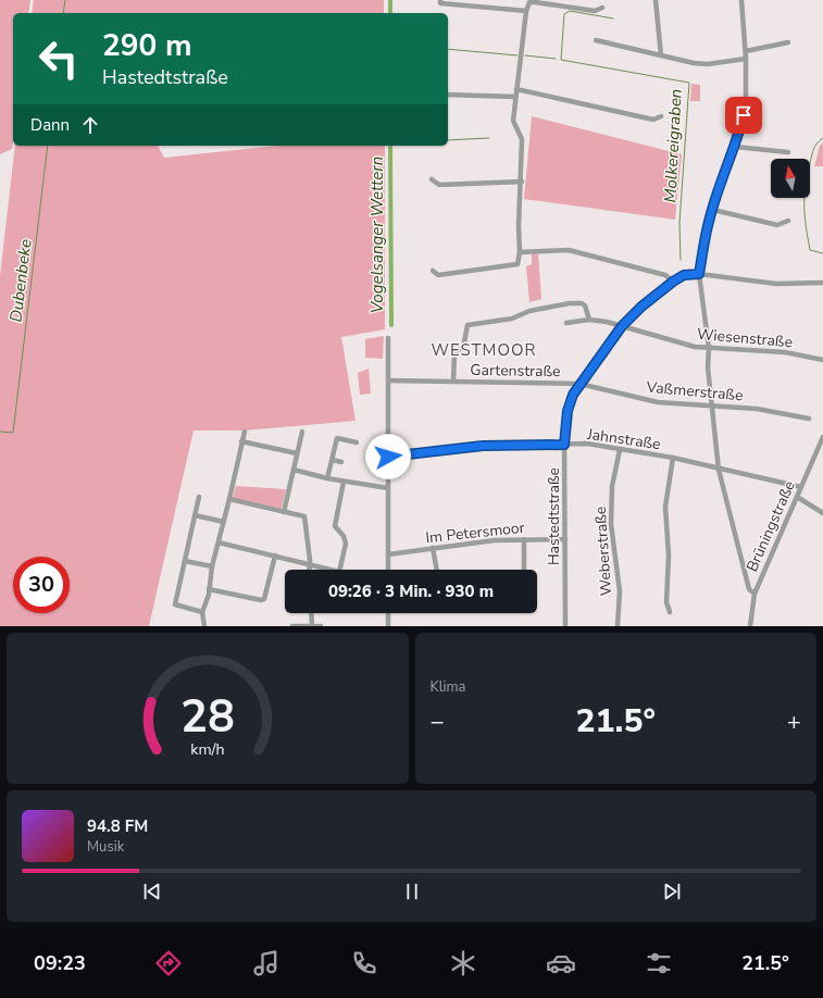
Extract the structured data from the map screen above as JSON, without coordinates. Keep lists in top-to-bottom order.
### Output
{
  "streets": {
    "street": [
      "Wiesenstraße",
      "Gartenstraße",
      "Vaßmerstraße",
      "Jahnstraße",
      "Hastedtstraße",
      "Brüningstraße",
      "Im Petersmoor",
      "Weberstraße"
    ]
  },
  "crossings": [
    ["Wiesenstraße", "Gartenstraße"],
    ["Gartenstraße", "Vaßmerstraße"],
    ["Gartenstraße", "Hastedtstraße"],
    ["Vaßmerstraße", "Hastedtstraße"],
    ["Jahnstraße", "Hastedtstraße"],
    ["Jahnstraße", "Brüningstraße"],
    ["Jahnstraße", "Weberstraße"],
    ["Hastedtstraße", "Im Petersmoor"]
  ],
  "districts": ["WESTMOOR"],
  "water": ["Molkereigraben", "Vogelsanger Wettern", "Dubenbeke"],
  "north": "top",
  "page": {
    "turn": ["290 m", "Hastedtstraße"],
    "then": "Dann",
    "limit": "30",
    "trip": "09:26 · 3 Min. · 930 m",
    "tile": "Klima",
    "heat": ["−", "21.5°", "+"],
    "song": ["94.8 FM", "Musik"],
    "tabs": ["09:23", "21.5°"],
    "gauge": ["28", "km/h"]
  }
}
